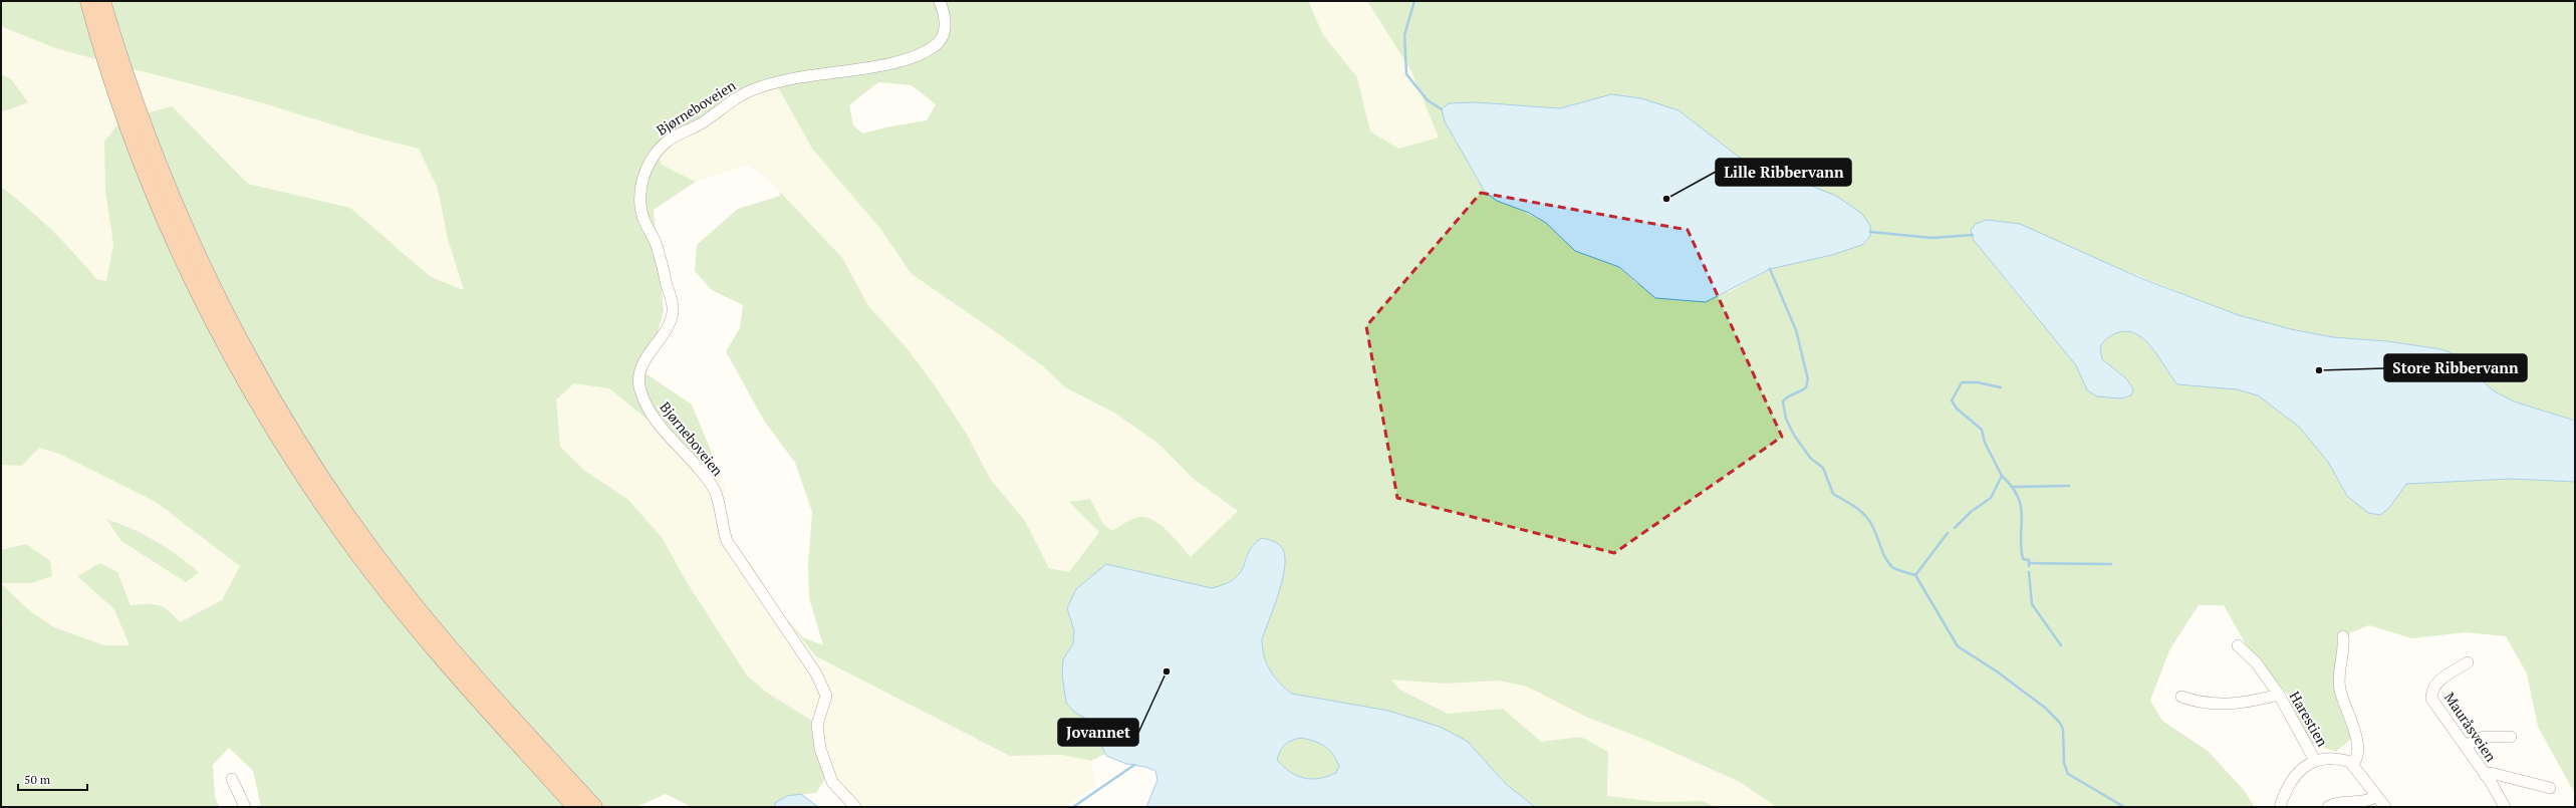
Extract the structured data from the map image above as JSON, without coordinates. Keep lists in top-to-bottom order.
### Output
{
  "streets": {
    "street": ["Bjørneboveien", "Harestien", "Mauråsveien"]
  },
  "places": ["Lille Ribbervann", "Store Ribbervann", "Jovannet"],
  "scale_bar": "50 m"
}
